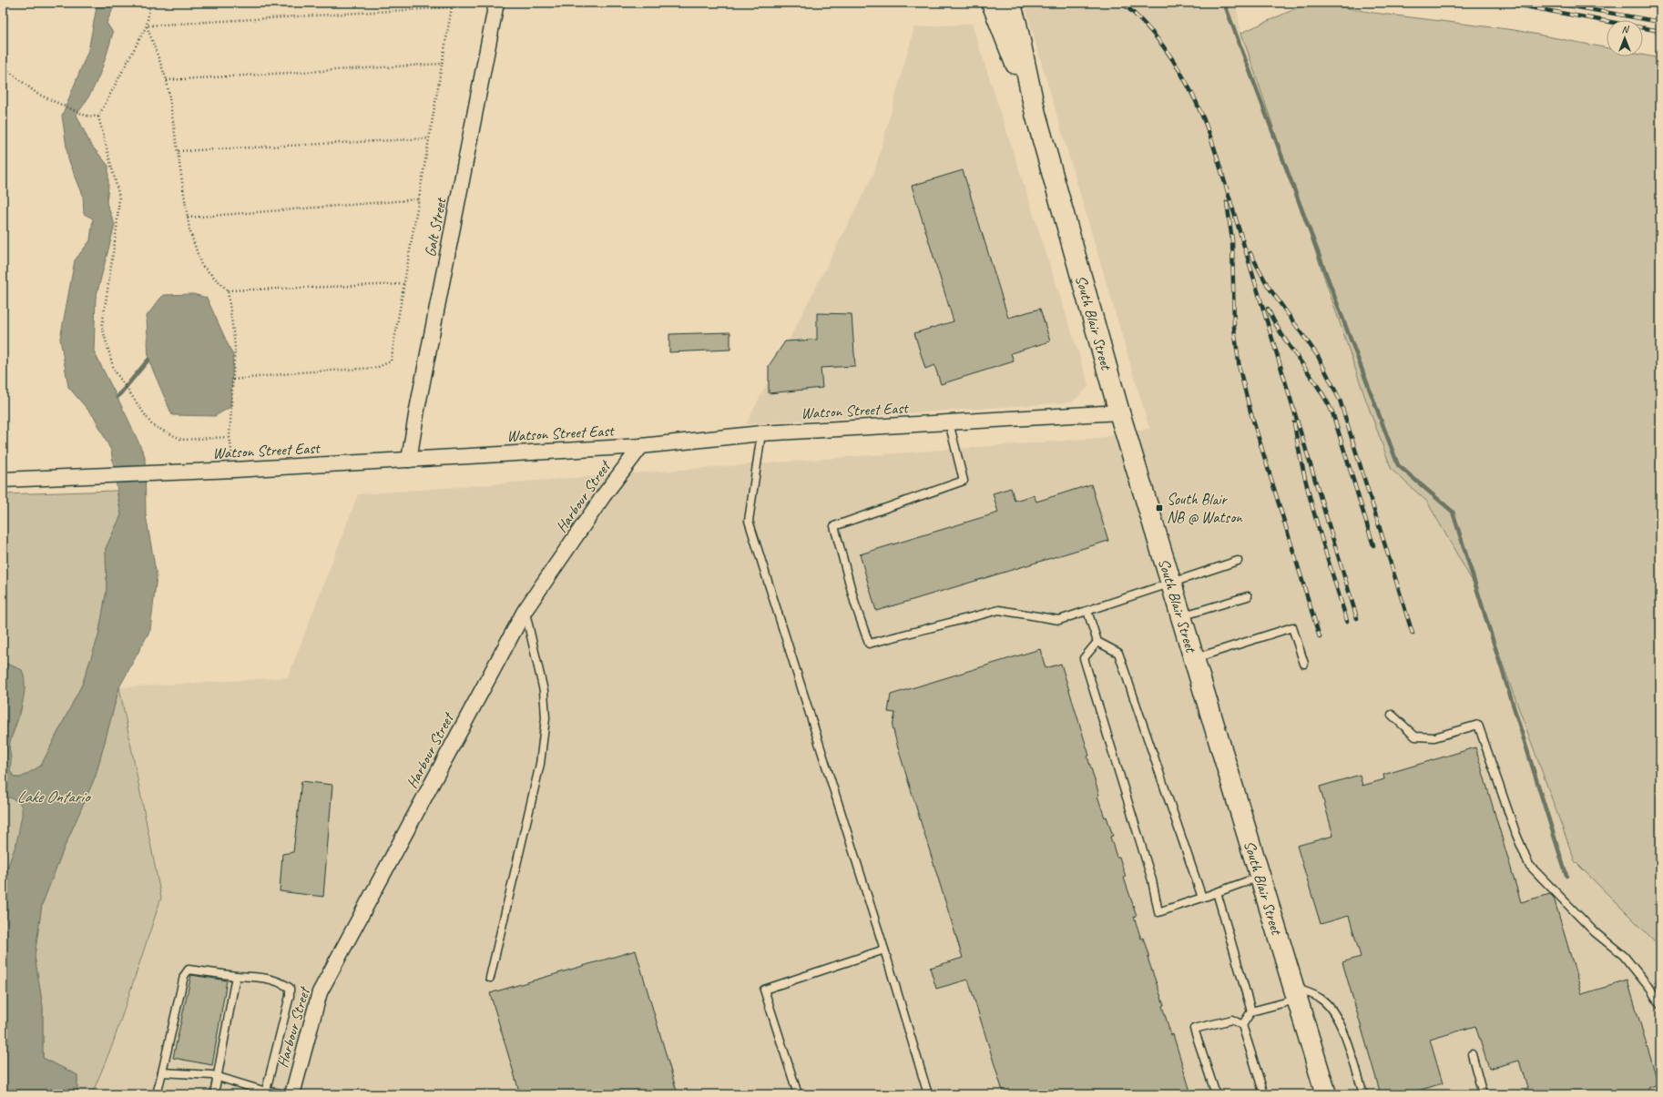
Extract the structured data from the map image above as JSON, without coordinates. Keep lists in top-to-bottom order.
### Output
{
  "streets": {
    "street": [
      "Galt Street",
      "South Blair Street",
      "Watson Street East",
      "Harbour Street"
    ]
  },
  "crossings": [
    ["Galt Street", "Watson Street East"],
    ["South Blair Street", "Watson Street East"],
    ["Watson Street East", "Harbour Street"]
  ],
  "water": ["Lake Ontario"],
  "places": {
    "transit": ["South Blair NB @ Watson"]
  },
  "north": "top"
}
